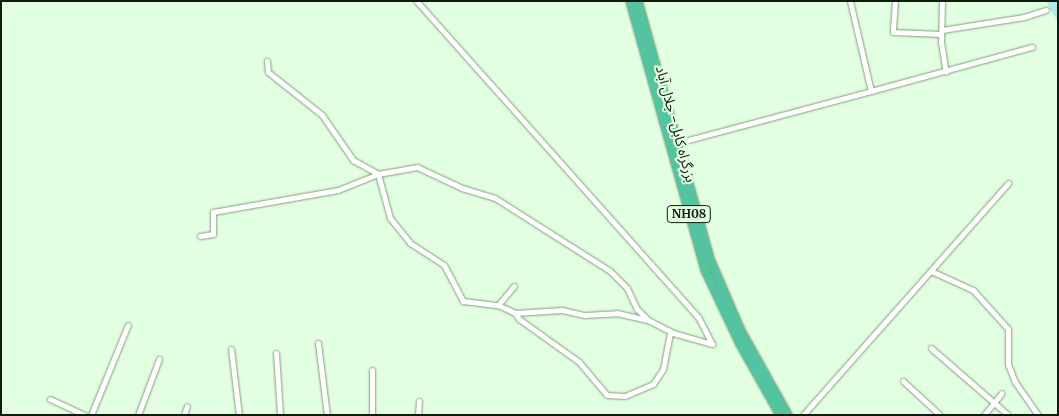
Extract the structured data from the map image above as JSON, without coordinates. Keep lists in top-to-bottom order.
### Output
{
  "streets": {
    "highway": ["بزرگراه کابل- جلال آباد", "NH08"]
  }
}
